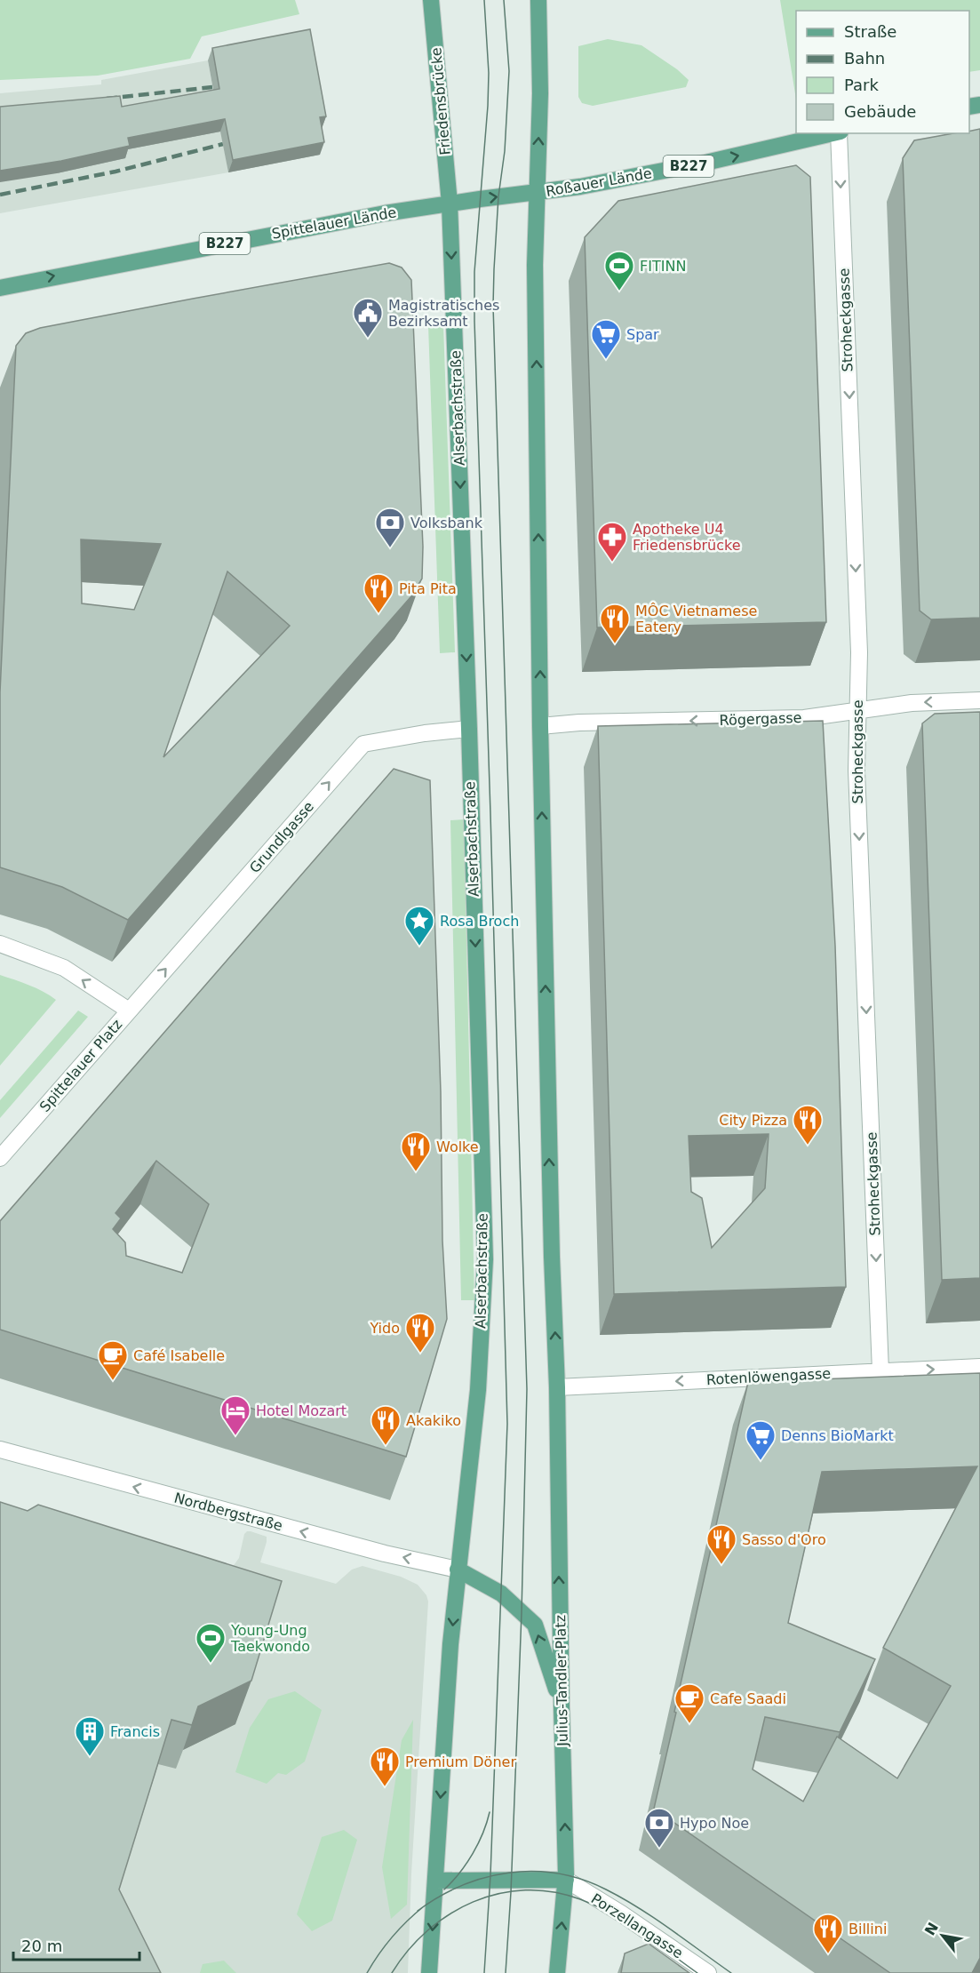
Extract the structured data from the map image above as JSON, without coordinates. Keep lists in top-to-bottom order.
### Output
{
  "streets": {
    "main road": [
      "Friedensbrücke",
      "B227",
      "Roßauer Lände",
      "Spittelauer Lände",
      "Alserbachstraße",
      "Julius-Tandler-Platz"
    ],
    "street": [
      "Stroheckgasse",
      "Rögergasse",
      "Grundlgasse",
      "Spittelauer Platz",
      "Rotenlöwengasse",
      "Nordbergstraße",
      "Porzellangasse"
    ]
  },
  "crossings": [
    ["Friedensbrücke", "Roßauer Lände"],
    ["Friedensbrücke", "Spittelauer Lände"],
    ["Friedensbrücke", "Alserbachstraße"],
    ["Roßauer Lände", "Spittelauer Lände"],
    ["Roßauer Lände", "Alserbachstraße"],
    ["Spittelauer Lände", "Alserbachstraße"],
    ["Stroheckgasse", "Rögergasse"],
    ["Stroheckgasse", "Rotenlöwengasse"],
    ["Alserbachstraße", "Grundlgasse"],
    ["Alserbachstraße", "Nordbergstraße"],
    ["Grundlgasse", "Spittelauer Platz"],
    ["Rotenlöwengasse", "Julius-Tandler-Platz"],
    ["Julius-Tandler-Platz", "Porzellangasse"]
  ],
  "one_way": [
    "Roßauer Lände",
    "Spittelauer Lände",
    "Stroheckgasse",
    "Rögergasse",
    "Grundlgasse",
    "Spittelauer Platz",
    "Nordbergstraße"
  ],
  "places": {
    "sports": ["FITINN", "Young-Ung Taekwondo"],
    "public building": ["Magistratisches Bezirksamt"],
    "supermarket": ["Spar", "Denns BioMarkt"],
    "bank": ["Volksbank", "Hypo Noe"],
    "pharmacy": ["Apotheke U4 Friedensbrücke"],
    "restaurant": [
      "Pita Pita",
      "MÔC Vietnamese Eatery",
      "City Pizza",
      "Wolke",
      "Yido",
      "Akakiko",
      "Sasso d'Oro",
      "Premium Döner",
      "Billini"
    ],
    "place": ["Rosa Broch"],
    "cafe": ["Café Isabelle", "Cafe Saadi"],
    "hotel": ["Hotel Mozart"],
    "building": ["Francis"]
  },
  "legend": [
    "Straße",
    "Bahn",
    "Park",
    "Gebäude"
  ],
  "scale_bar": "20 m",
  "north": "top left"
}
